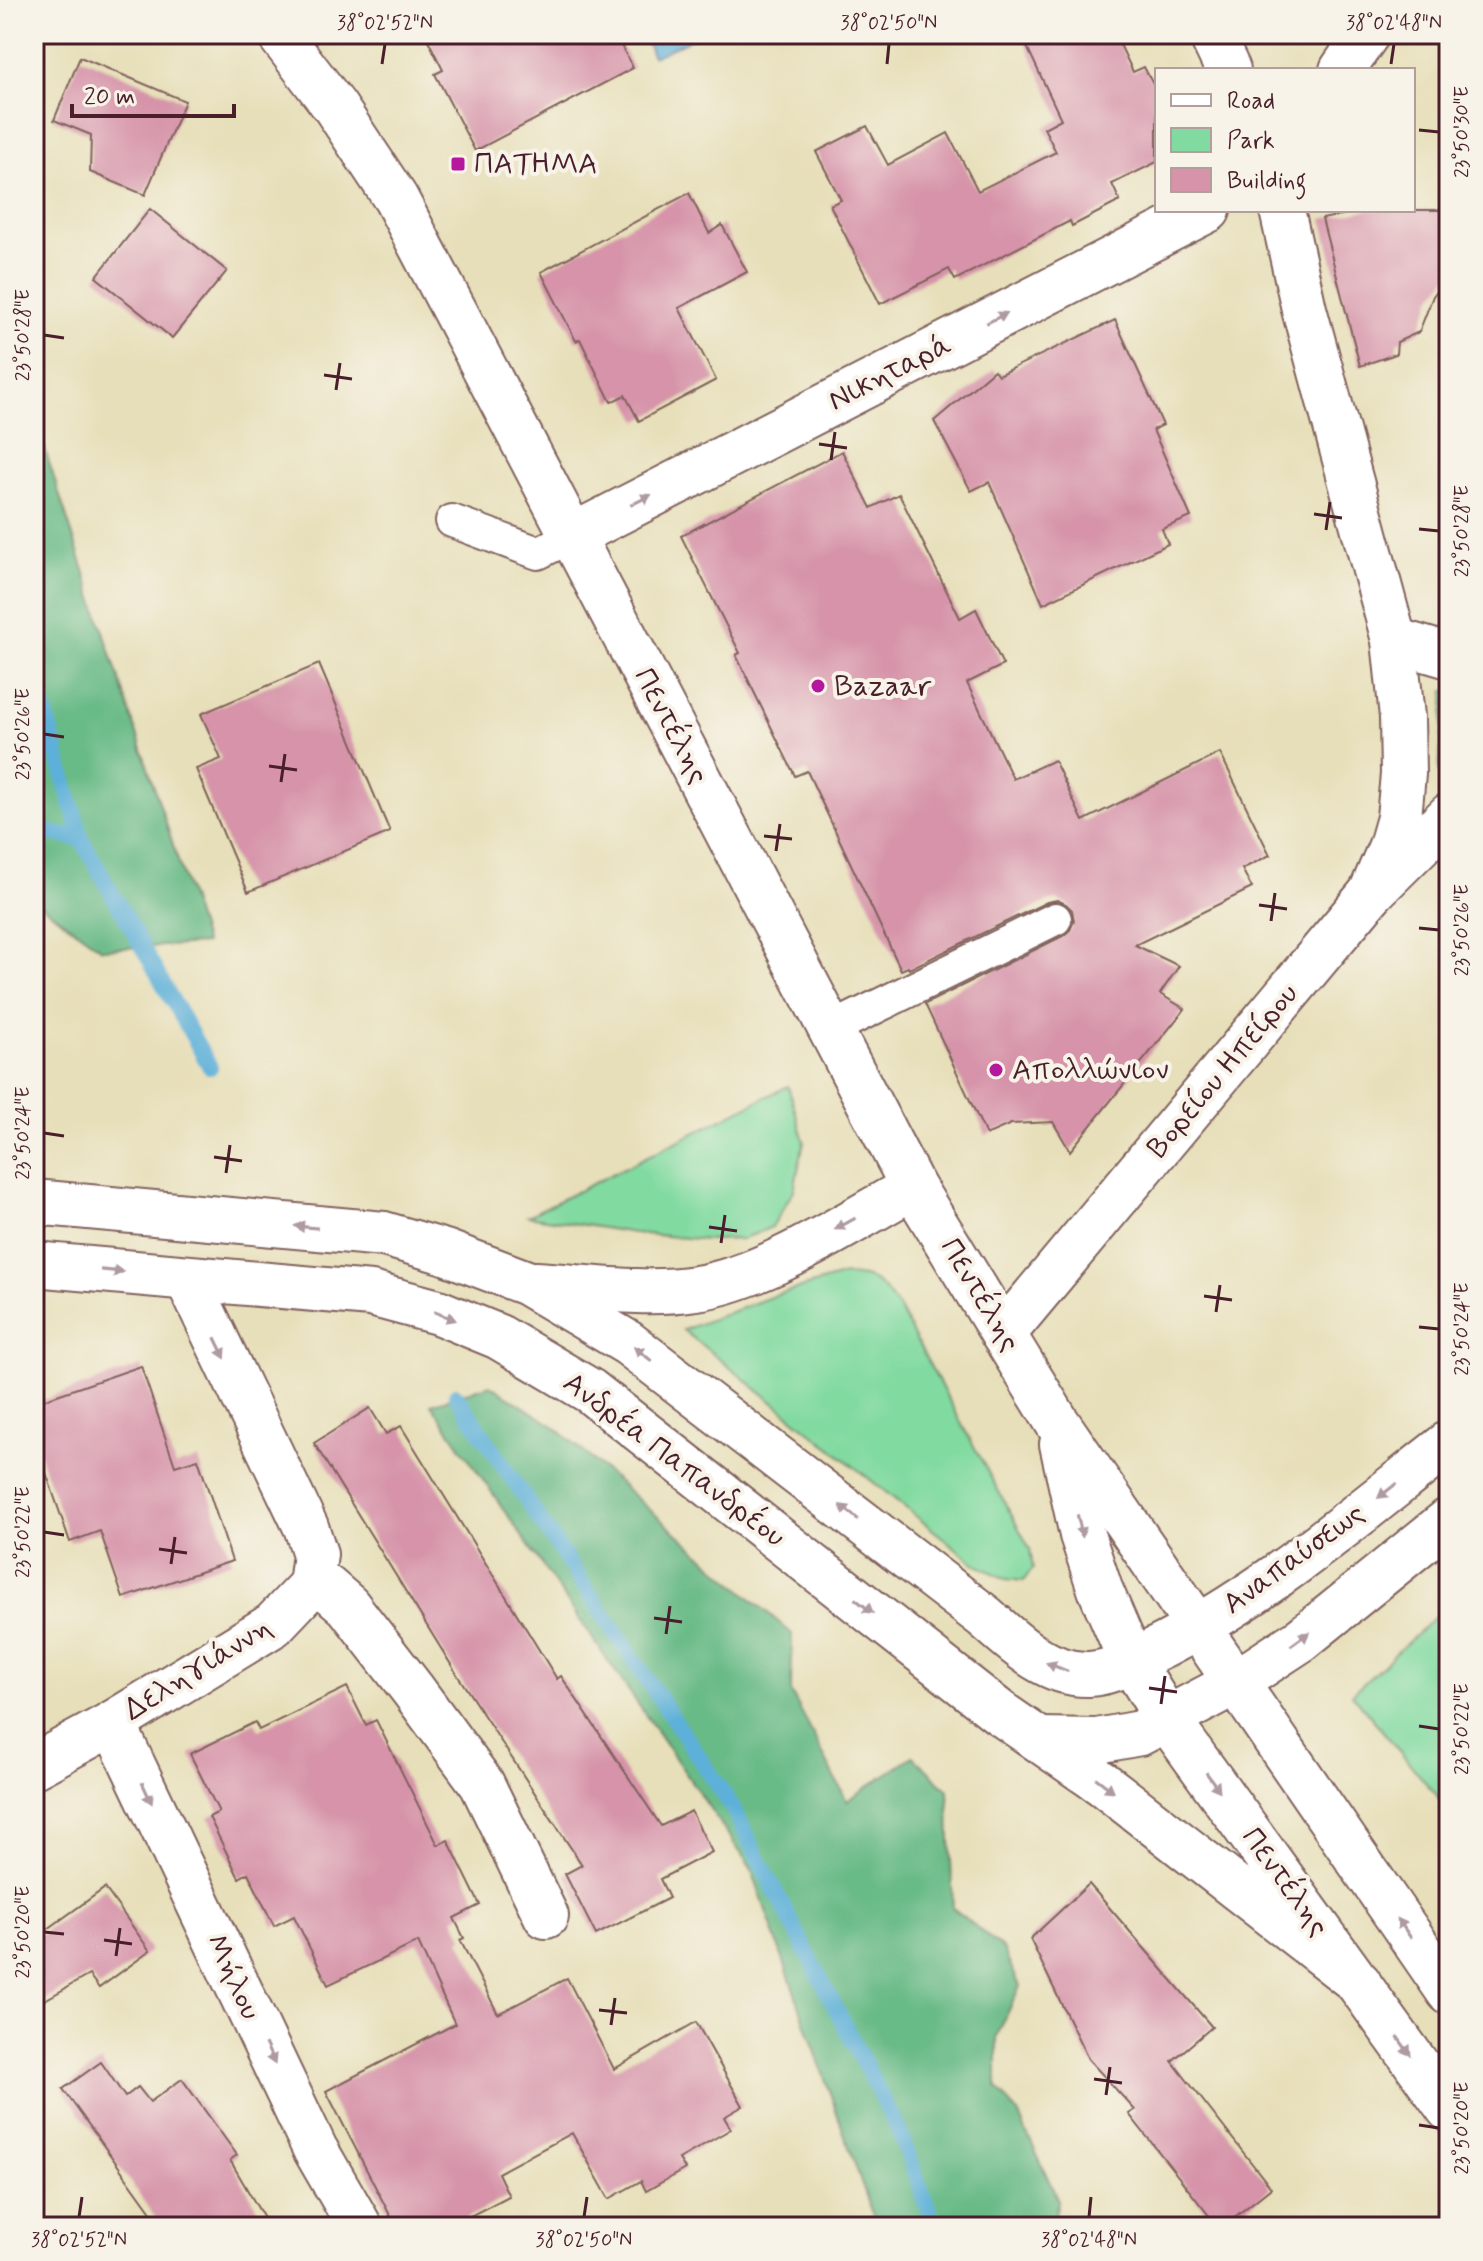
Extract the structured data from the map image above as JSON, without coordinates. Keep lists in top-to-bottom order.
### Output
{
  "streets": {
    "main road": [
      "Νικηταρά",
      "Πεντέλης",
      "Βορείου Ηπείρου",
      "Ανδρέα Παπανδρέου",
      "Αναπαύσεως",
      "Δεληγιάννη",
      "Μήλου"
    ]
  },
  "crossings": [
    ["Νικηταρά", "Πεντέλης"],
    ["Πεντέλης", "Βορείου Ηπείρου"],
    ["Πεντέλης", "Ανδρέα Παπανδρέου"],
    ["Πεντέλης", "Αναπαύσεως"],
    ["Ανδρέα Παπανδρέου", "Αναπαύσεως"],
    ["Δεληγιάννη", "Μήλου"]
  ],
  "one_way": ["Νικηταρά"],
  "places": {
    "transit": ["ΠΑΤΗΜΑ"],
    "other": ["Bazaar", "Απολλώνιον"]
  },
  "legend": ["Road", "Park", "Building"],
  "scale_bar": "20 m",
  "coordinates": [
    "38°02'52\"N",
    "38°02'50\"N",
    "38°02'48\"N",
    "23°50'30\"E",
    "23°50'28\"E",
    "23°50'26\"E",
    "23°50'24\"E",
    "23°50'22\"E",
    "23°50'20\"E"
  ]
}
